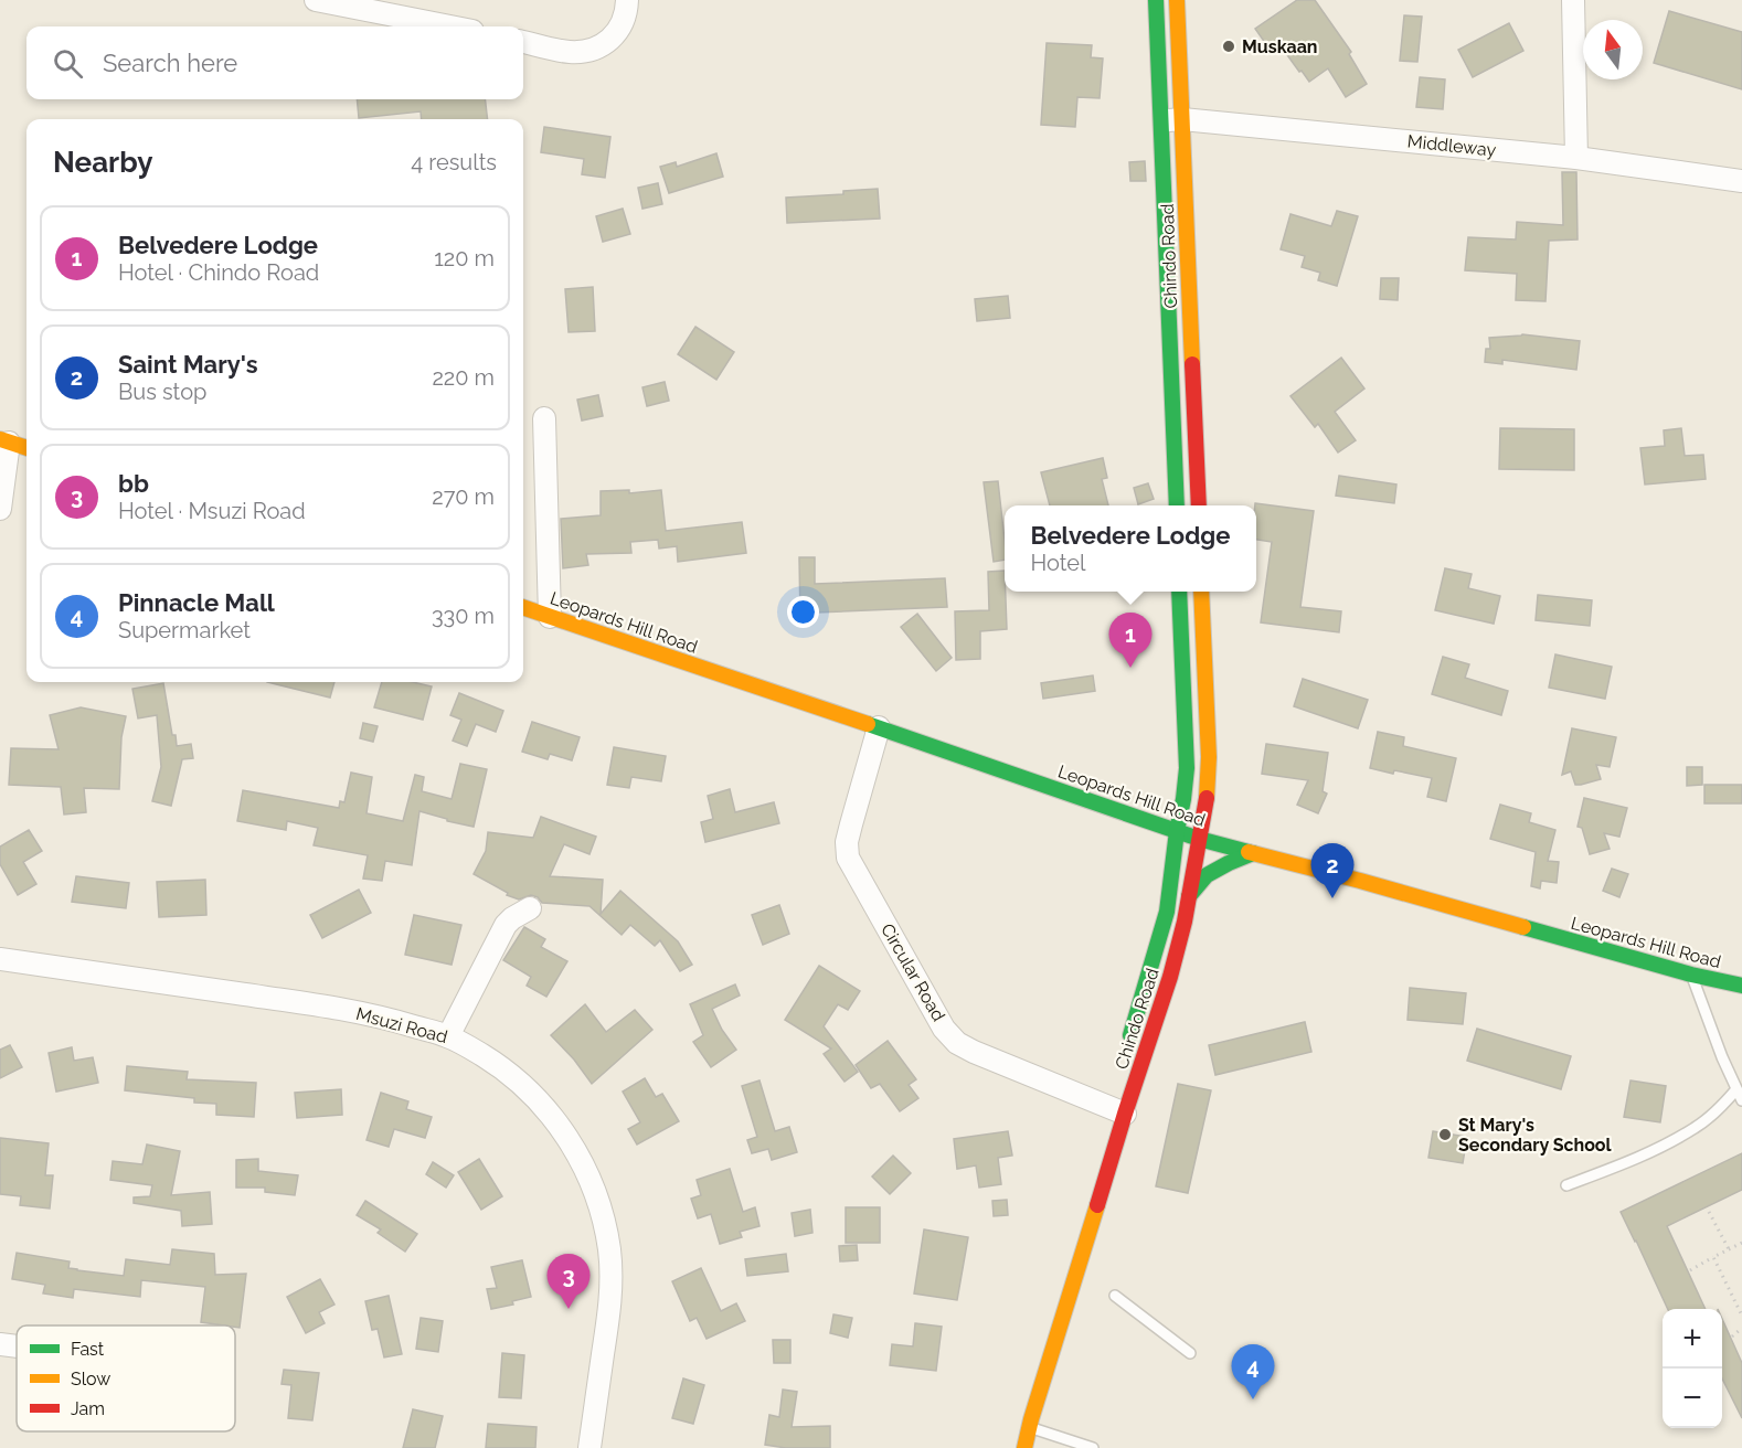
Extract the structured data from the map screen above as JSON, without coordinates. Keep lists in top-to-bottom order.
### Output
{
  "streets": {
    "main road": ["Chindo Road", "Leopards Hill Road"],
    "street": ["Middleway", "Circular Road", "Msuzi Road"]
  },
  "crossings": [
    ["Middleway", "Chindo Road"],
    ["Chindo Road", "Leopards Hill Road"],
    ["Chindo Road", "Circular Road"],
    ["Leopards Hill Road", "Circular Road"]
  ],
  "places": ["Muskaan", "St Mary's Secondary School"],
  "legend": ["Fast", "Slow", "Jam"],
  "north": "top",
  "page": {
    "search": "Search here",
    "heading": ["Nearby", "4 results"],
    "list": [
      {
        "mark": "1",
        "name": "Belvedere Lodge",
        "note": "Hotel · Chindo Road",
        "value": "120 m"
      },
      {
        "mark": "2",
        "name": "Saint Mary's",
        "note": "Bus stop",
        "value": "220 m"
      },
      {
        "mark": "3",
        "name": "bb",
        "note": "Hotel · Msuzi Road",
        "value": "270 m"
      },
      {
        "mark": "4",
        "name": "Pinnacle Mall",
        "note": "Supermarket",
        "value": "330 m"
      }
    ],
    "popup": ["Belvedere Lodge", "Hotel"],
    "pins": [
      "1",
      "2",
      "3",
      "4"
    ],
    "map_buttons": ["+", "−"]
  }
}
